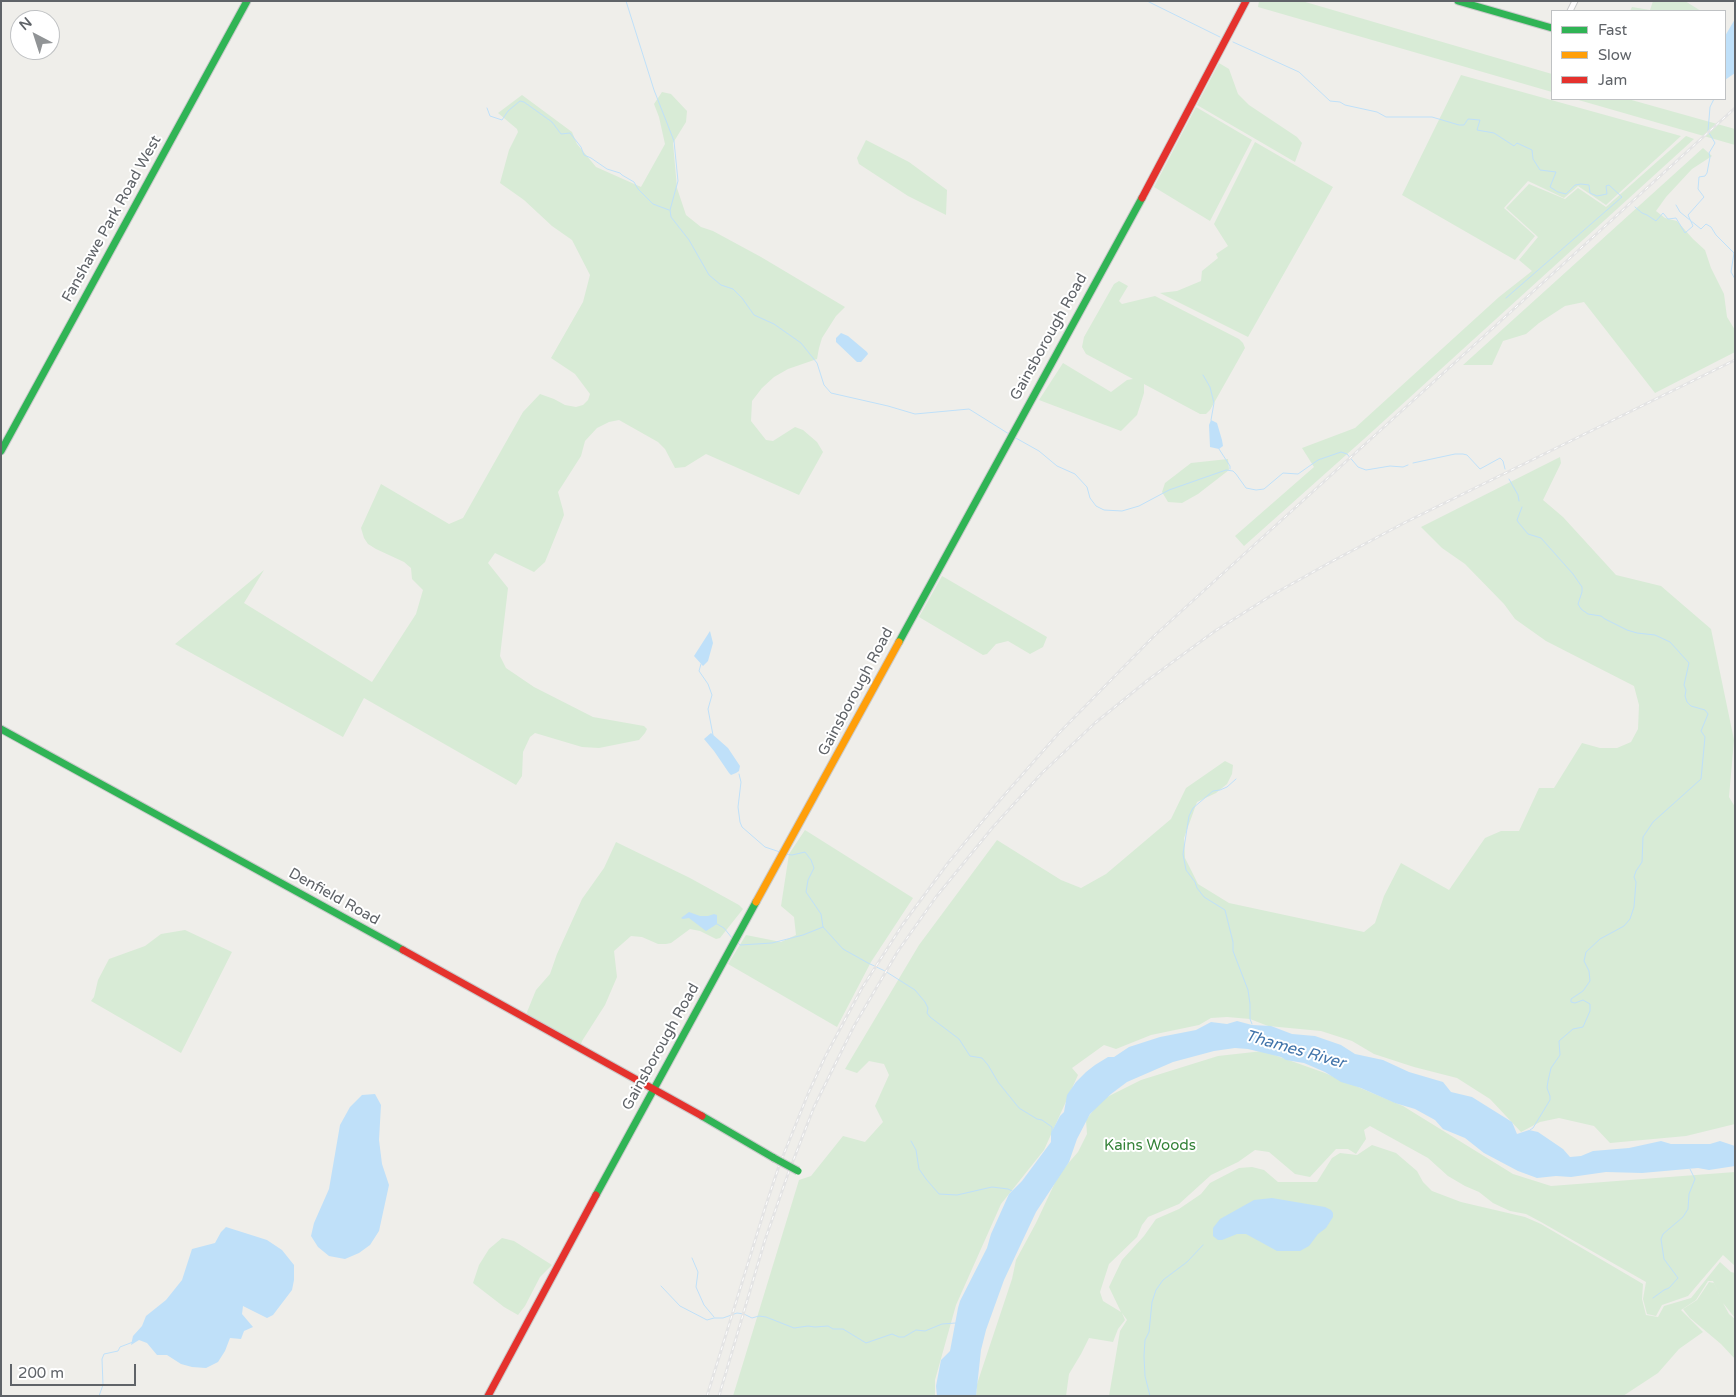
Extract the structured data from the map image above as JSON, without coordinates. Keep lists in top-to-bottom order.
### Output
{
  "streets": {
    "main road": ["Fanshawe Park Road West", "Gainsborough Road", "Denfield Road"]
  },
  "crossings": [
    ["Gainsborough Road", "Denfield Road"]
  ],
  "water": ["Thames River"],
  "parks": ["Kains Woods"],
  "legend": ["Fast", "Slow", "Jam"],
  "scale_bar": "200 m",
  "north": "top left"
}
